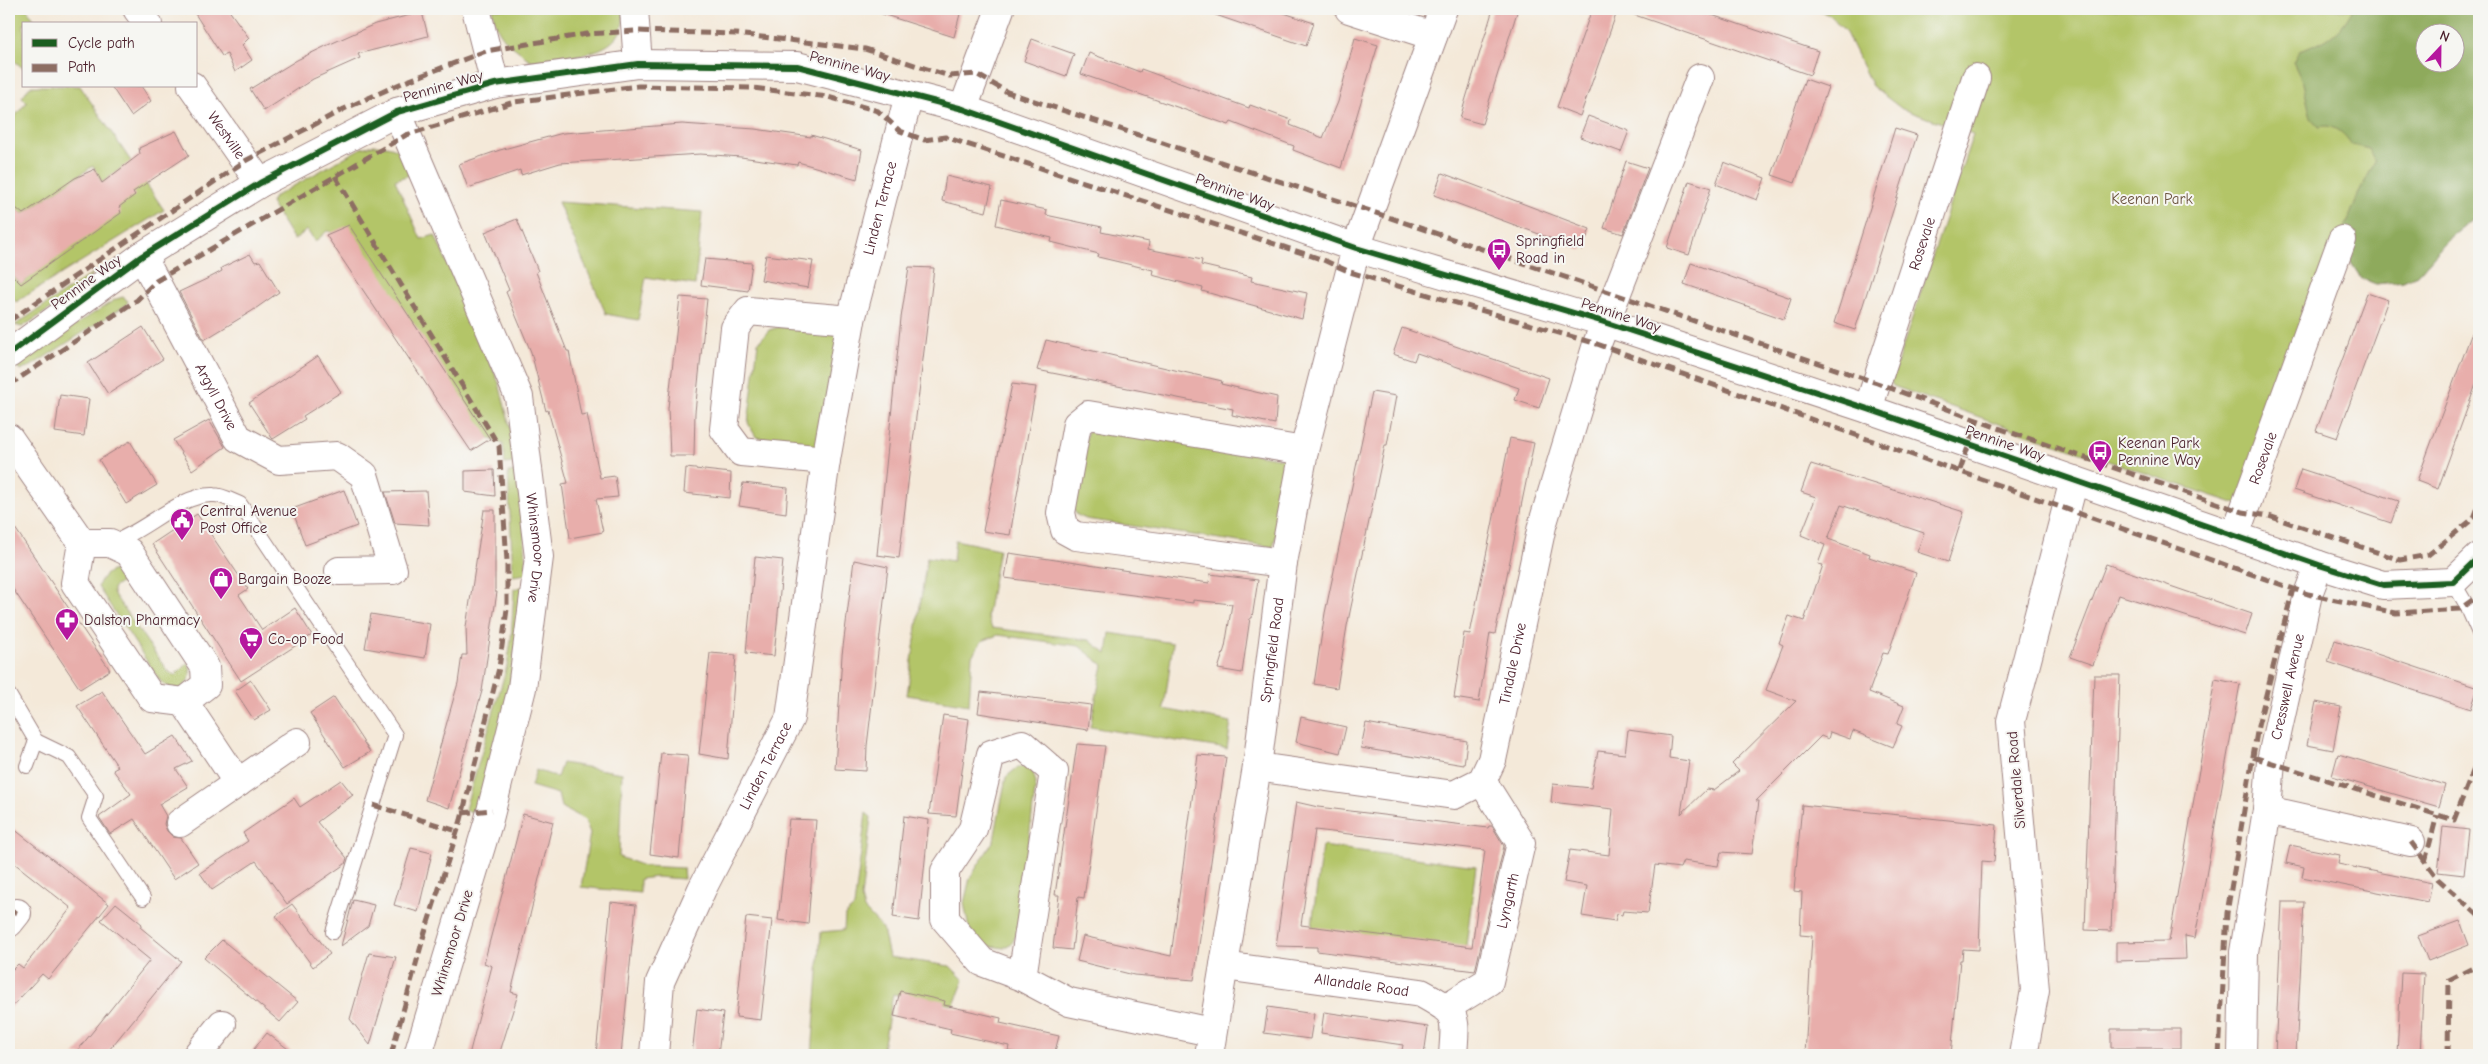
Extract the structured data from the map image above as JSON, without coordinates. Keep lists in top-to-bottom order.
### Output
{
  "streets": {
    "street": [
      "Pennine Way",
      "Westville",
      "Linden Terrace",
      "Rosevale",
      "Argyll Drive",
      "Whinsmoor Drive",
      "Springfield Road",
      "Tindale Drive",
      "Cresswell Avenue",
      "Silverdale Road",
      "Lyngarth",
      "Allandale Road"
    ]
  },
  "crossings": [
    ["Pennine Way", "Westville"],
    ["Pennine Way", "Linden Terrace"],
    ["Pennine Way", "Rosevale"],
    ["Pennine Way", "Argyll Drive"],
    ["Pennine Way", "Whinsmoor Drive"],
    ["Pennine Way", "Springfield Road"],
    ["Pennine Way", "Tindale Drive"],
    ["Pennine Way", "Cresswell Avenue"],
    ["Pennine Way", "Silverdale Road"],
    ["Springfield Road", "Allandale Road"],
    ["Tindale Drive", "Lyngarth"],
    ["Lyngarth", "Allandale Road"]
  ],
  "parks": ["Keenan Park"],
  "places": {
    "bus stop": ["Springfield Road in", "Keenan Park Pennine Way"],
    "public building": ["Central Avenue Post Office"],
    "shop": ["Bargain Booze"],
    "pharmacy": ["Dalston Pharmacy"],
    "supermarket": ["Co-op Food"]
  },
  "legend": ["Cycle path", "Path"],
  "north": "top"
}
